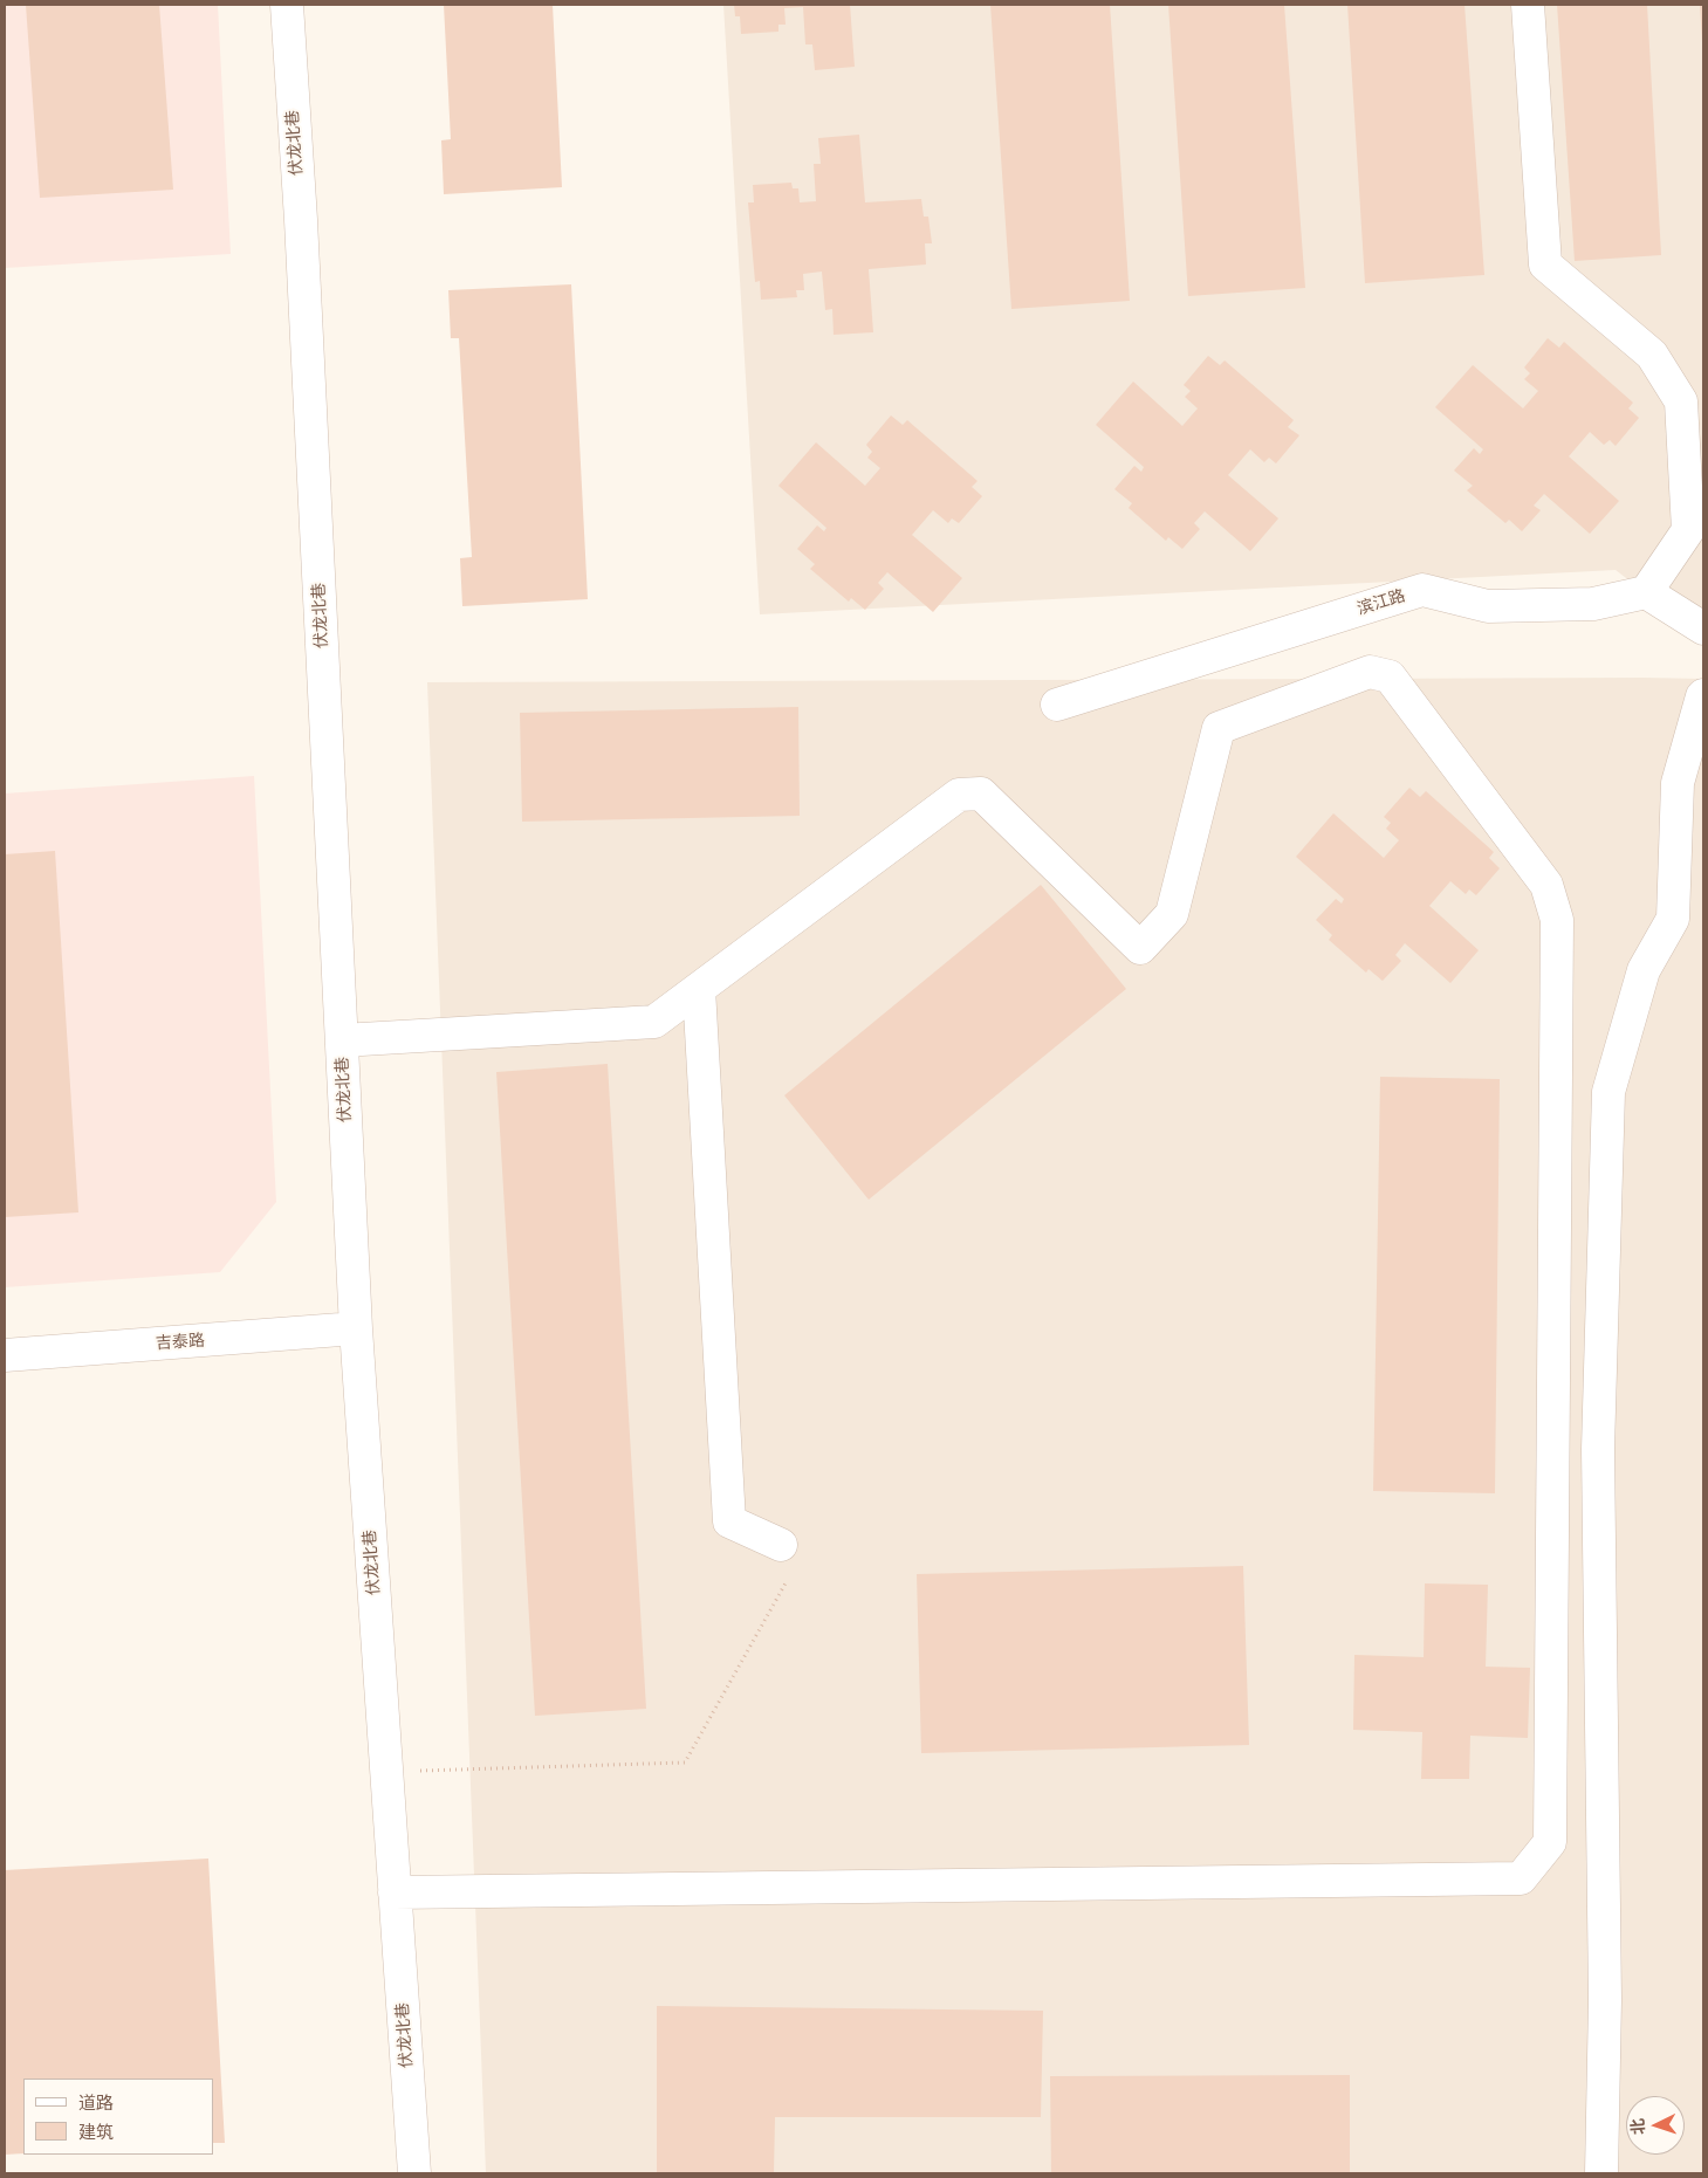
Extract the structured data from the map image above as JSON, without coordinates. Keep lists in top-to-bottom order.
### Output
{
  "streets": {
    "street": ["伏龙北巷", "滨江路", "吉泰路"]
  },
  "crossings": [
    ["伏龙北巷", "吉泰路"]
  ],
  "legend": ["道路", "建筑"],
  "north": "left"
}
